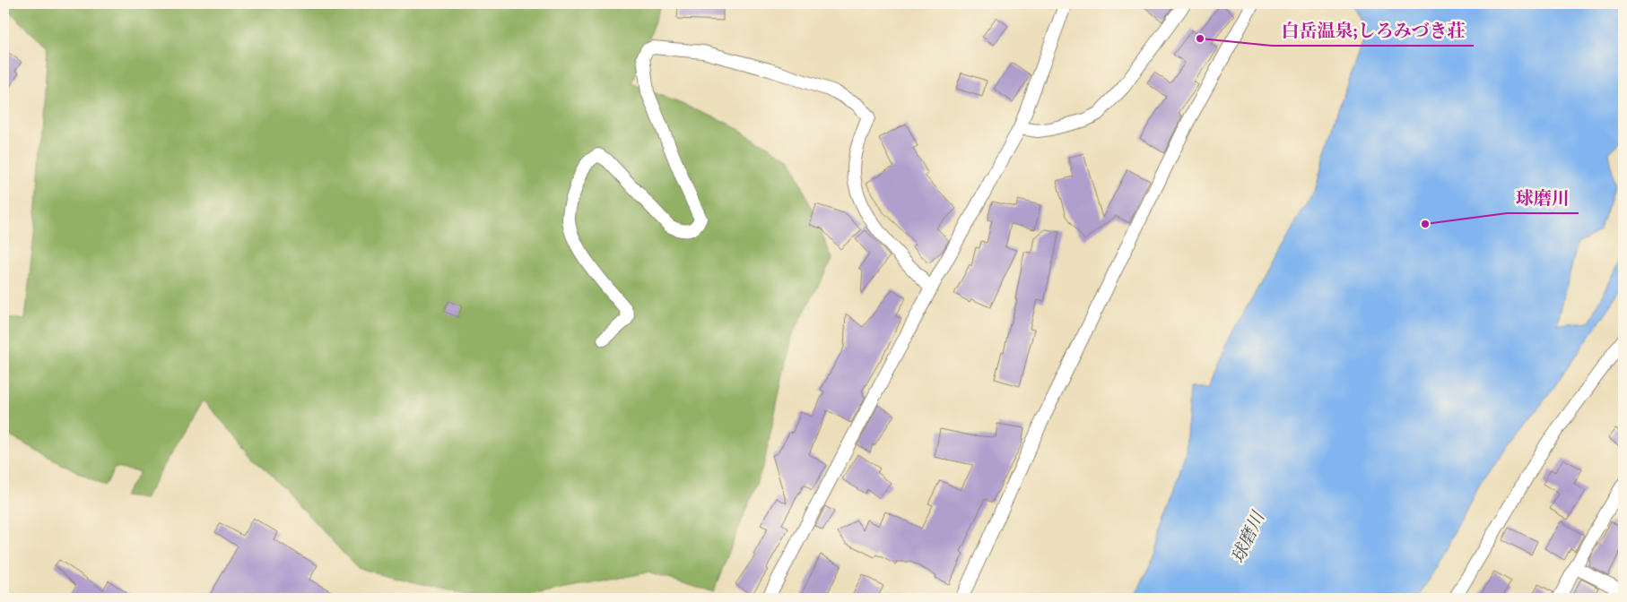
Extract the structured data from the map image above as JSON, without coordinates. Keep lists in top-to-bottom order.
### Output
{
  "water": ["球磨川"],
  "places": ["白岳温泉;しろみづき荘", "球磨川"]
}
